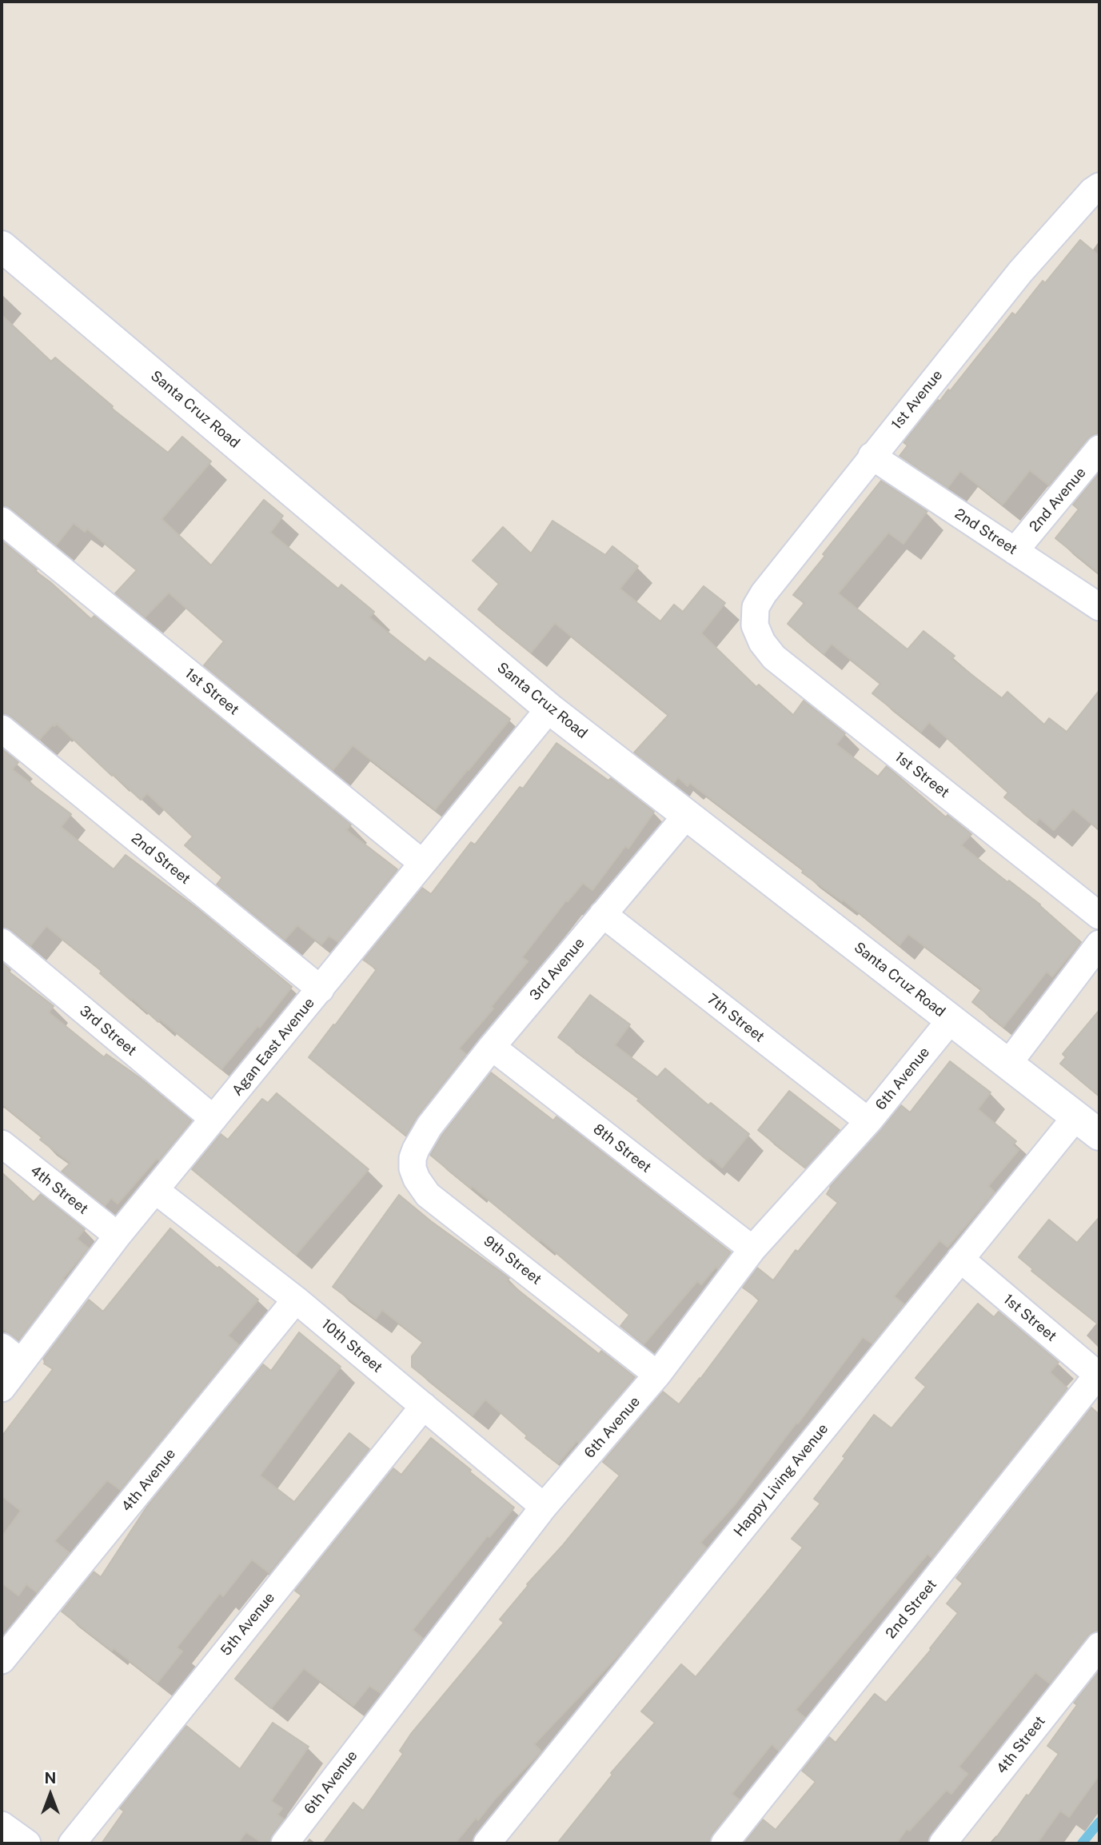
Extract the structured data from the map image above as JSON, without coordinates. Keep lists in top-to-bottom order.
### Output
{
  "streets": {
    "street": [
      "1st Avenue",
      "Santa Cruz Road",
      "2nd Avenue",
      "2nd Street",
      "1st Street",
      "3rd Avenue",
      "7th Street",
      "3rd Street",
      "Agan East Avenue",
      "6th Avenue",
      "8th Street",
      "4th Street",
      "9th Street",
      "10th Street",
      "4th Avenue",
      "Happy Living Avenue",
      "5th Avenue"
    ]
  },
  "crossings": [
    ["1st Avenue", "2nd Street"],
    ["1st Avenue", "1st Street"],
    ["Santa Cruz Road", "3rd Avenue"],
    ["Santa Cruz Road", "Agan East Avenue"],
    ["Santa Cruz Road", "6th Avenue"],
    ["Santa Cruz Road", "Happy Living Avenue"],
    ["2nd Avenue", "2nd Street"],
    ["2nd Street", "1st Street"],
    ["2nd Street", "Agan East Avenue"],
    ["1st Street", "Agan East Avenue"],
    ["1st Street", "Happy Living Avenue"],
    ["3rd Avenue", "7th Street"],
    ["3rd Avenue", "8th Street"],
    ["3rd Avenue", "9th Street"],
    ["7th Street", "6th Avenue"],
    ["3rd Street", "Agan East Avenue"],
    ["Agan East Avenue", "4th Street"],
    ["Agan East Avenue", "10th Street"],
    ["6th Avenue", "8th Street"],
    ["6th Avenue", "9th Street"],
    ["6th Avenue", "10th Street"],
    ["10th Street", "4th Avenue"],
    ["10th Street", "5th Avenue"]
  ],
  "north": "top"
}
